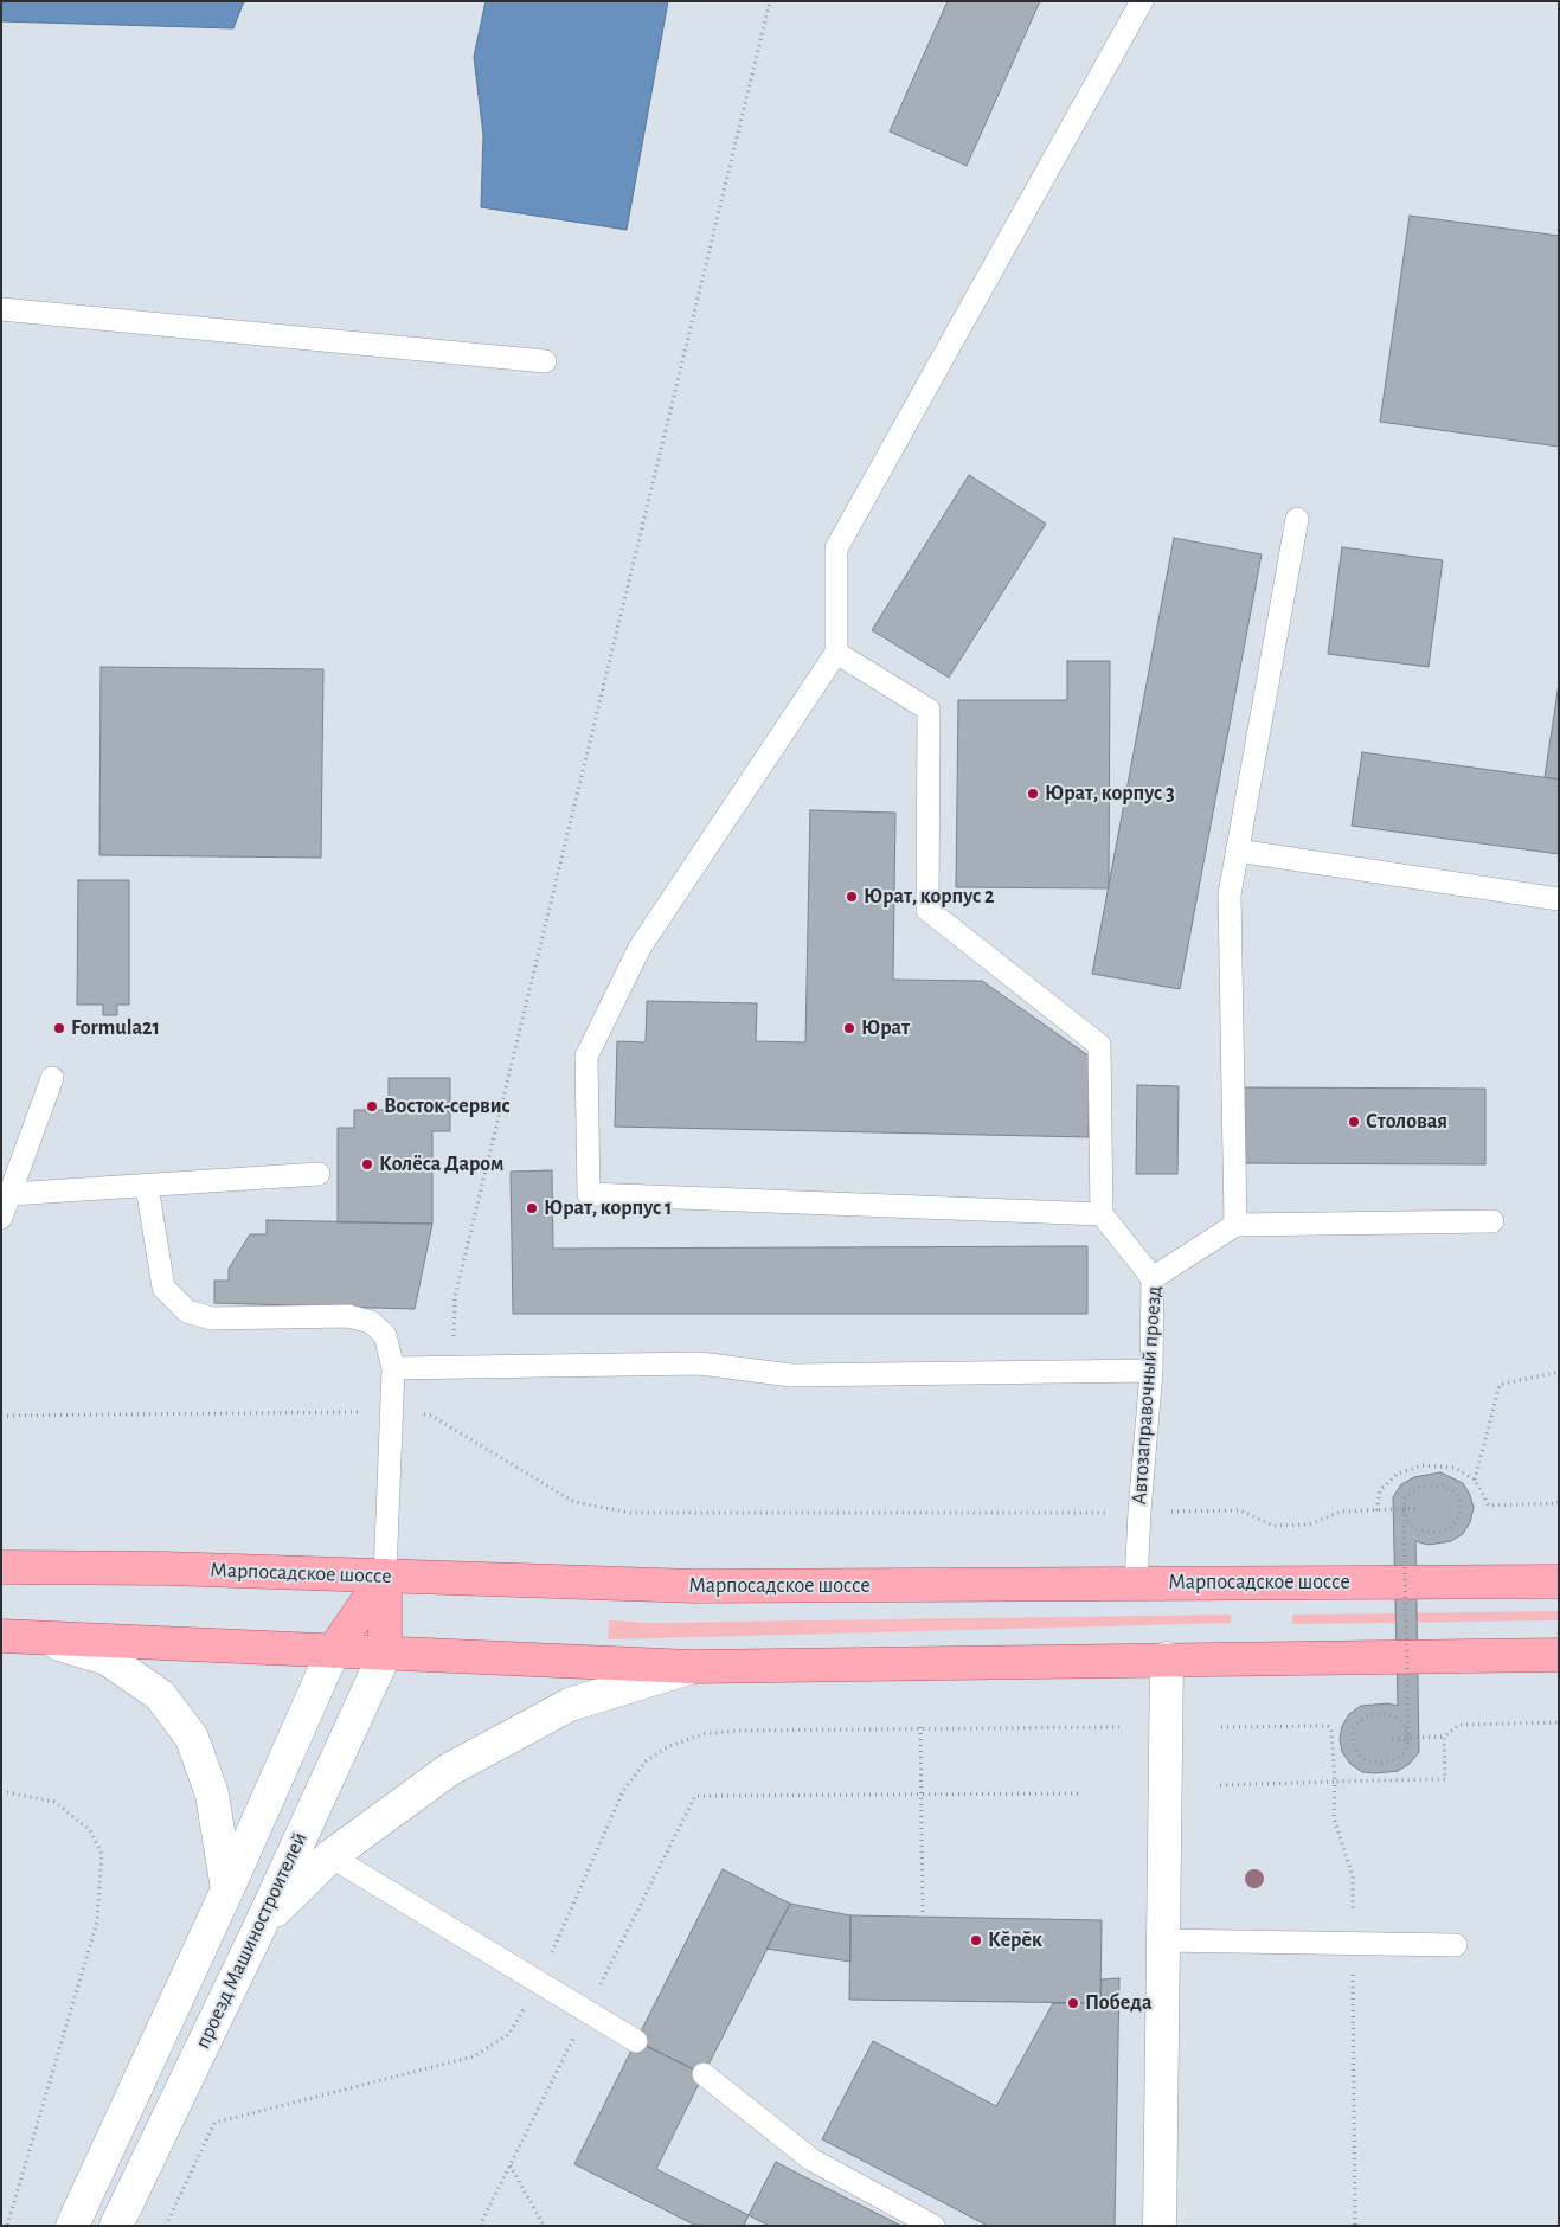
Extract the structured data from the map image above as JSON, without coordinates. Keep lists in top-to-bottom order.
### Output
{
  "streets": {
    "main road": ["Марпосадское шоссе", "проезд Машиностроителей"],
    "lane": ["Автозаправочный проезд"]
  },
  "crossings": [
    ["Автозаправочный проезд", "Марпосадское шоссе"]
  ],
  "places": [
    "Юрат, корпус 3",
    "Юрат, корпус 2",
    "Formula21",
    "Юрат",
    "Восток-сервис",
    "Столовая",
    "Колёса Даром",
    "Юрат, корпус 1",
    "Кӗрӗк",
    "Победа"
  ]
}
